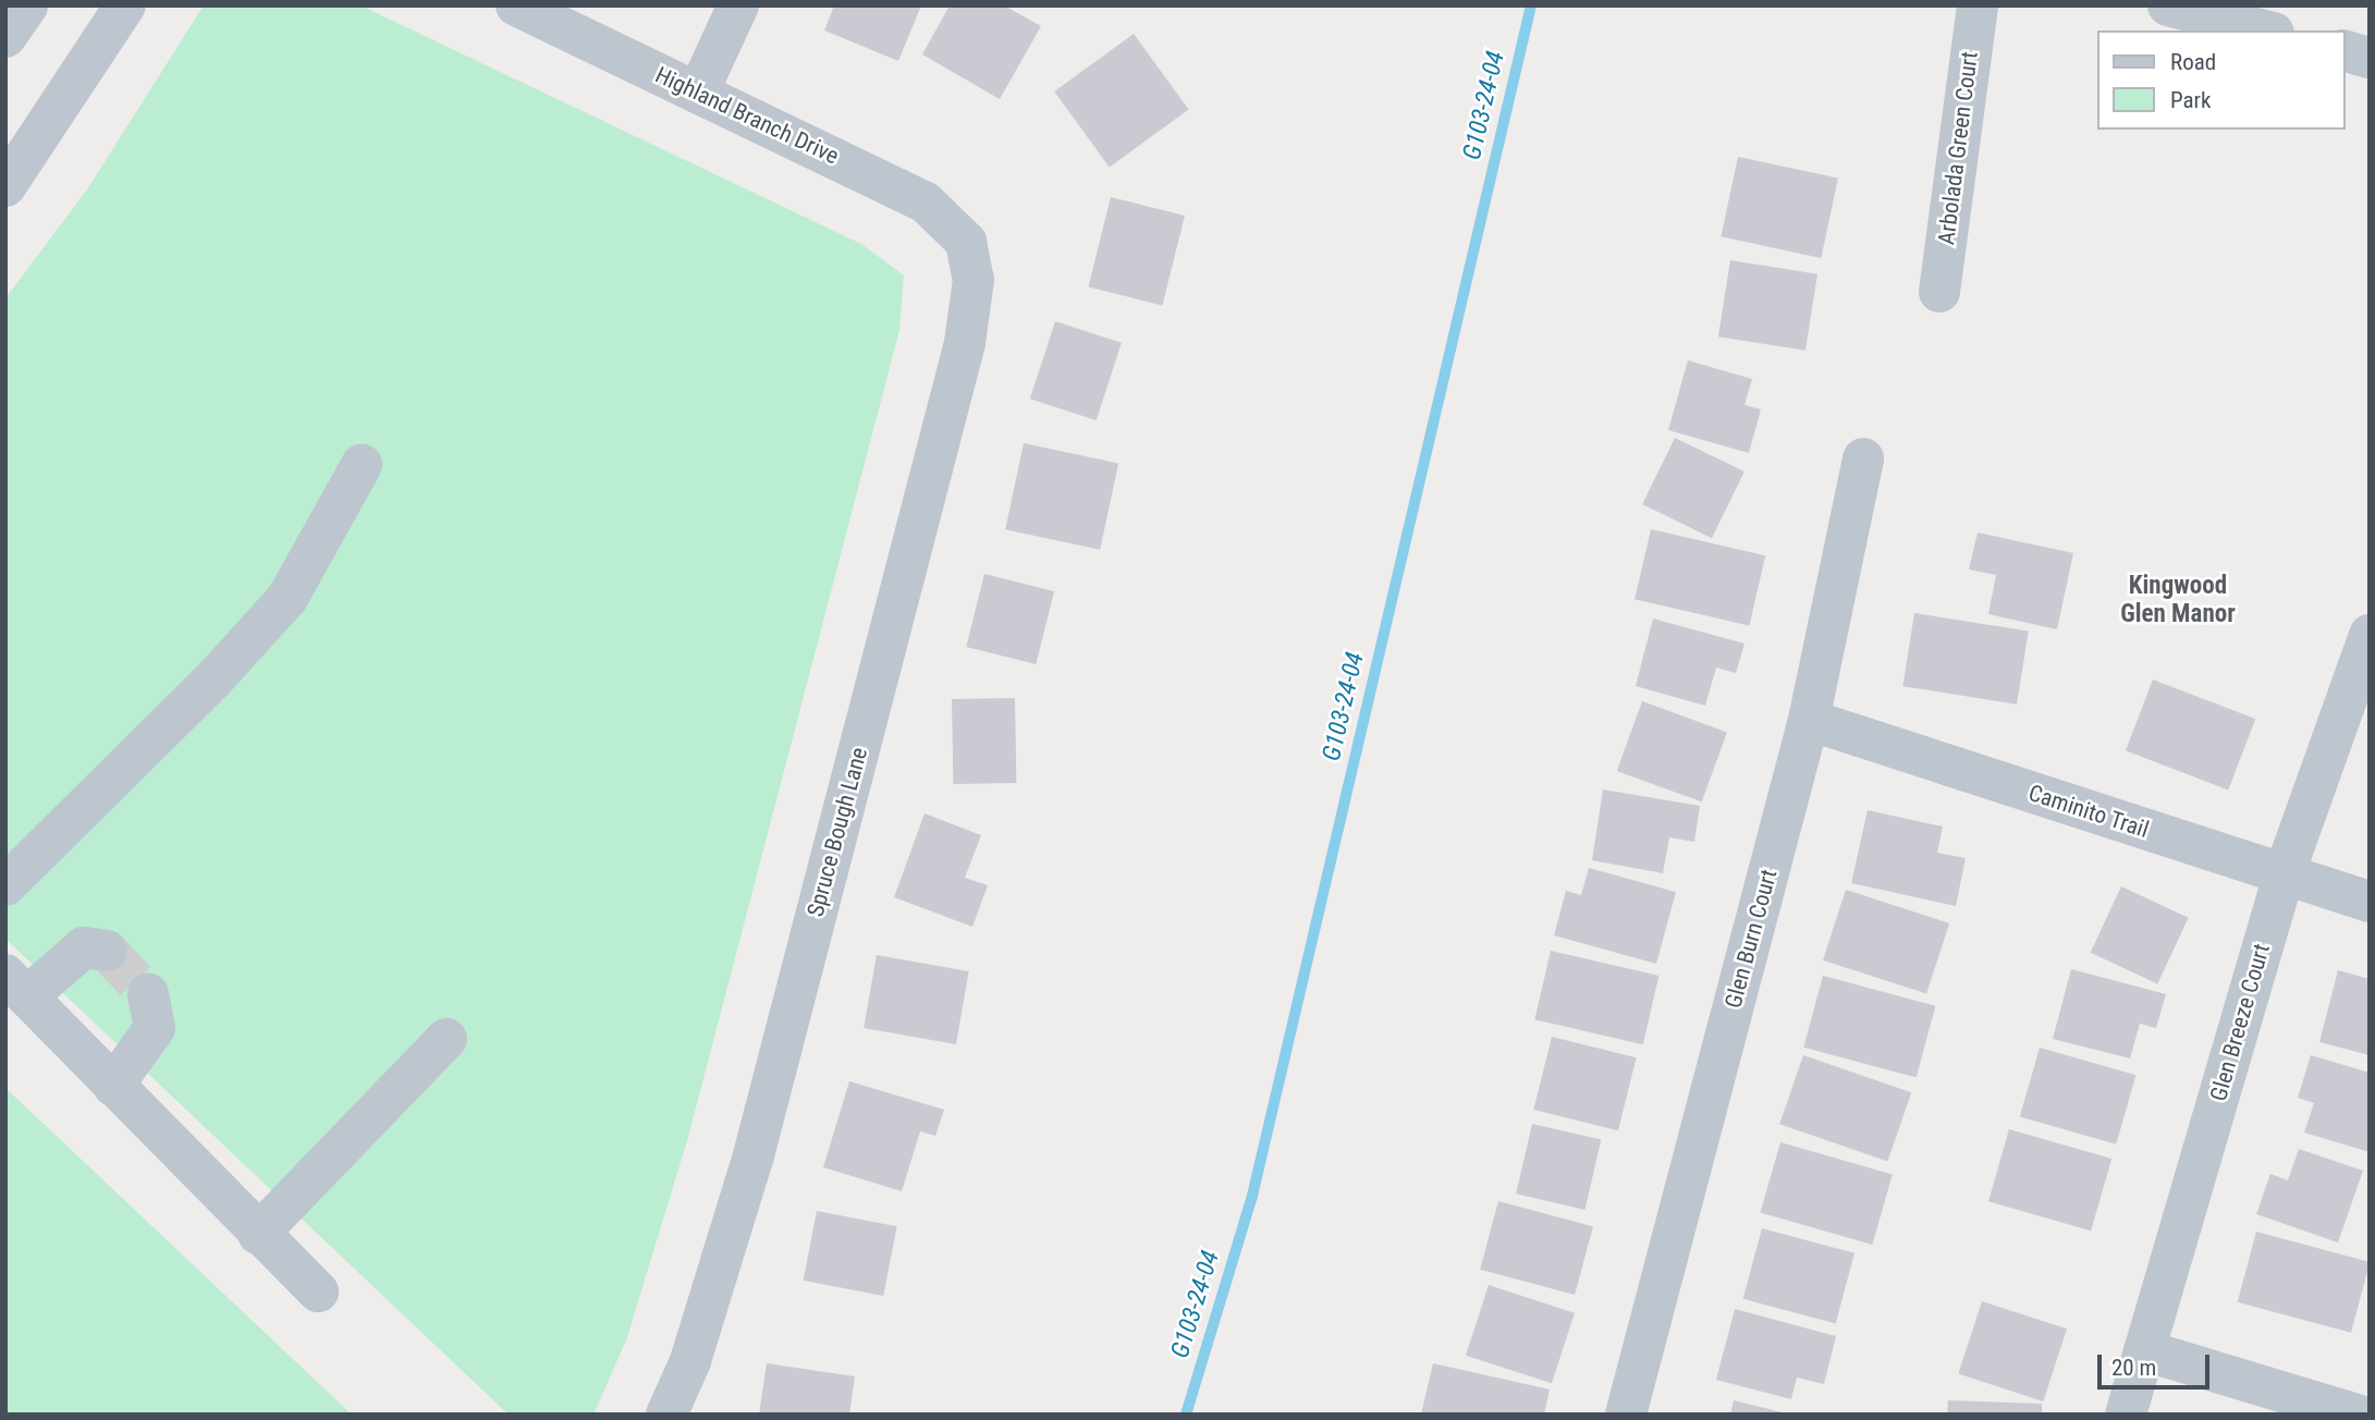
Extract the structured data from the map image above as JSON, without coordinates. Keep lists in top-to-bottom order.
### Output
{
  "streets": {
    "street": [
      "Highland Branch Drive",
      "Arbolada Green Court",
      "Caminito Trail",
      "Spruce Bough Lane",
      "Glen Burn Court",
      "Glen Breeze Court"
    ]
  },
  "crossings": [
    ["Highland Branch Drive", "Spruce Bough Lane"],
    ["Caminito Trail", "Glen Burn Court"],
    ["Caminito Trail", "Glen Breeze Court"]
  ],
  "districts": ["Kingwood Glen Manor"],
  "water": ["G103-24-04"],
  "legend": ["Road", "Park"],
  "scale_bar": "20 m"
}
